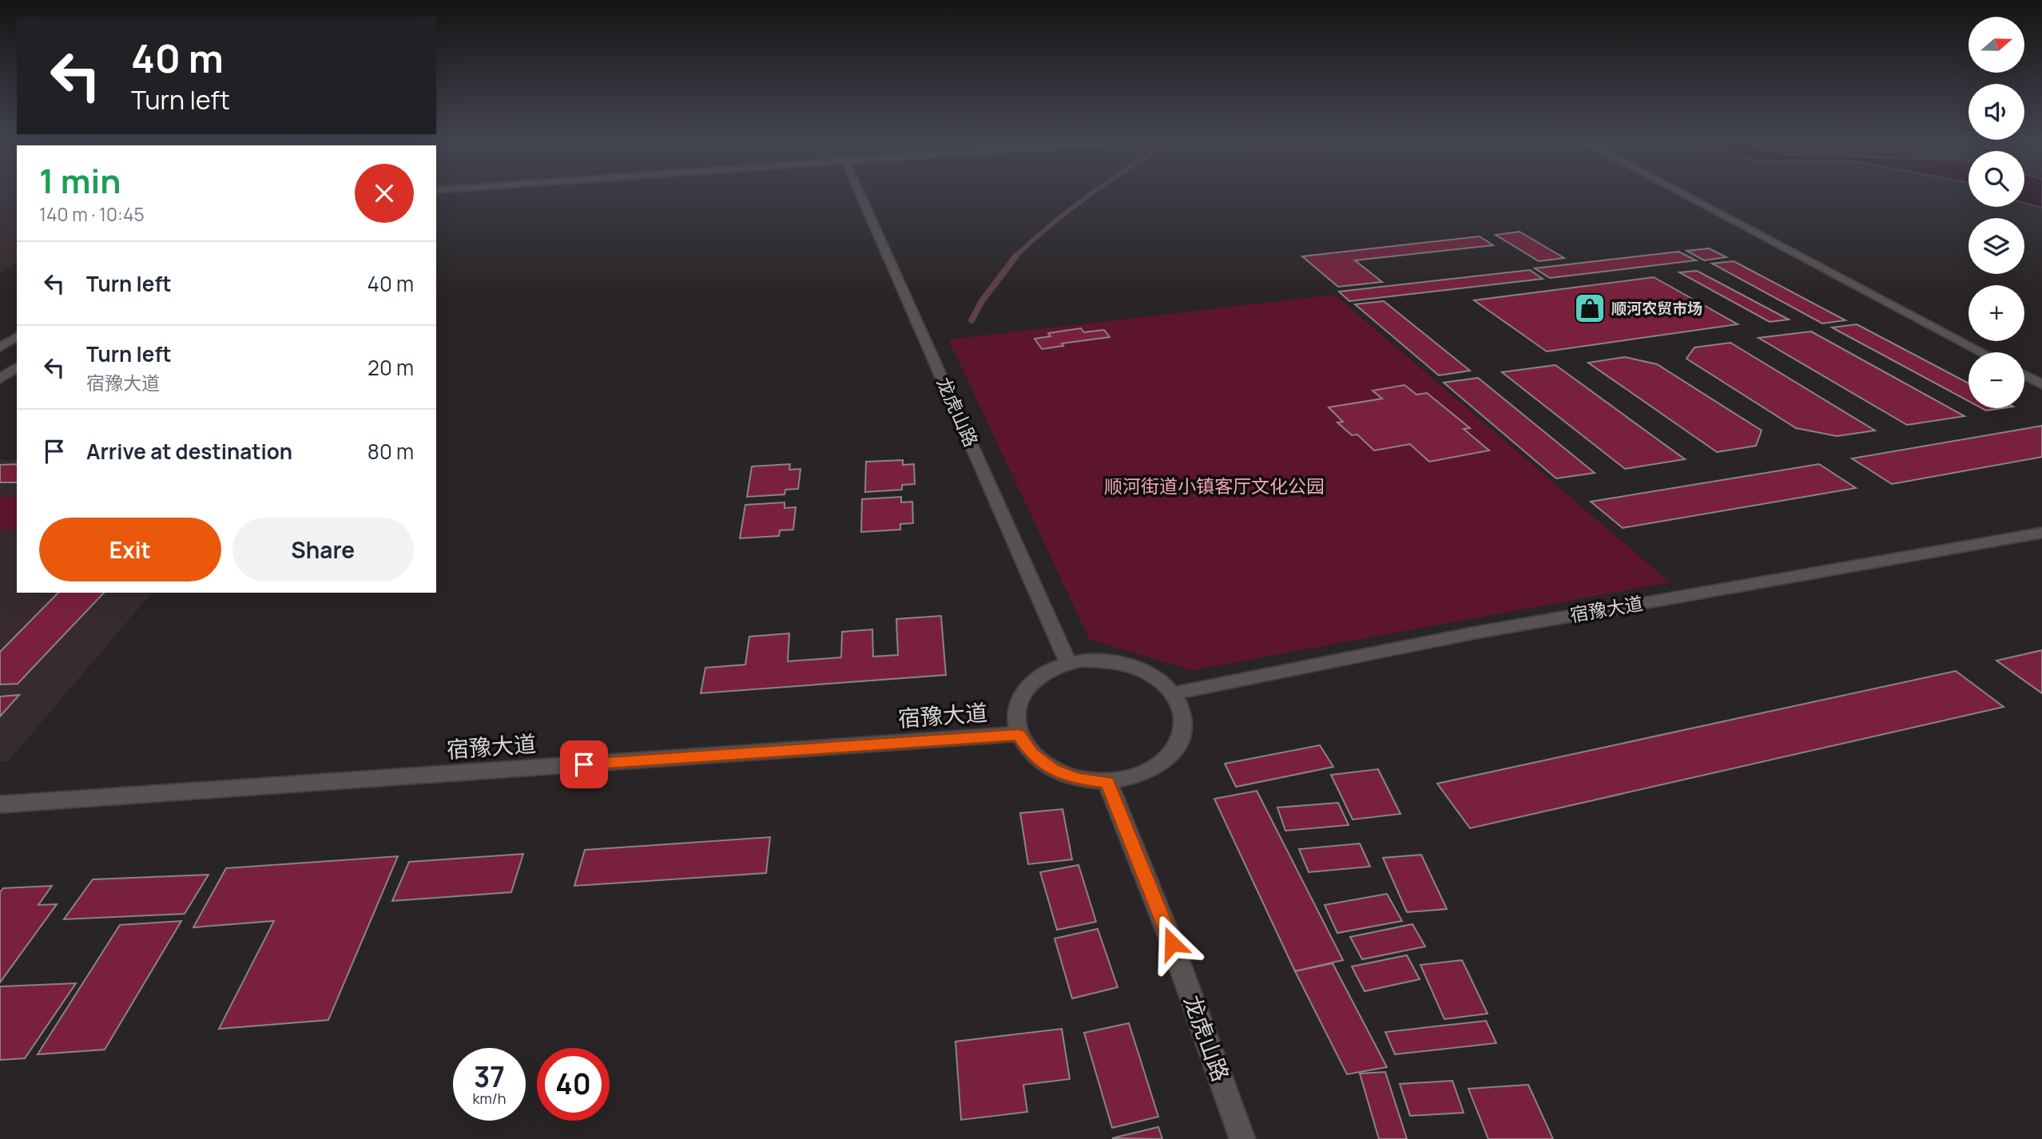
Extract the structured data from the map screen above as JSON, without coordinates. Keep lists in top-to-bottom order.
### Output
{
  "streets": {
    "street": ["龙虎山路", "宿豫大道"]
  },
  "crossings": [
    ["龙虎山路", "宿豫大道"]
  ],
  "parks": ["顺河街道小镇客厅文化公园"],
  "places": {
    "shop": ["顺河农贸市场"]
  },
  "north": "right",
  "page": {
    "map_buttons": ["+", "−"],
    "turn": ["40 m", "Turn left"],
    "heading": ["1 min", "140 m · 10:45"],
    "list": [
      {
        "name": "Turn left",
        "value": "40 m"
      },
      {
        "name": "Turn left",
        "note": "宿豫大道",
        "value": "20 m"
      },
      {
        "name": "Arrive at destination",
        "value": "80 m"
      }
    ],
    "buttons": ["Exit", "Share"],
    "speed": "37 km/h",
    "limit": "40"
  }
}
